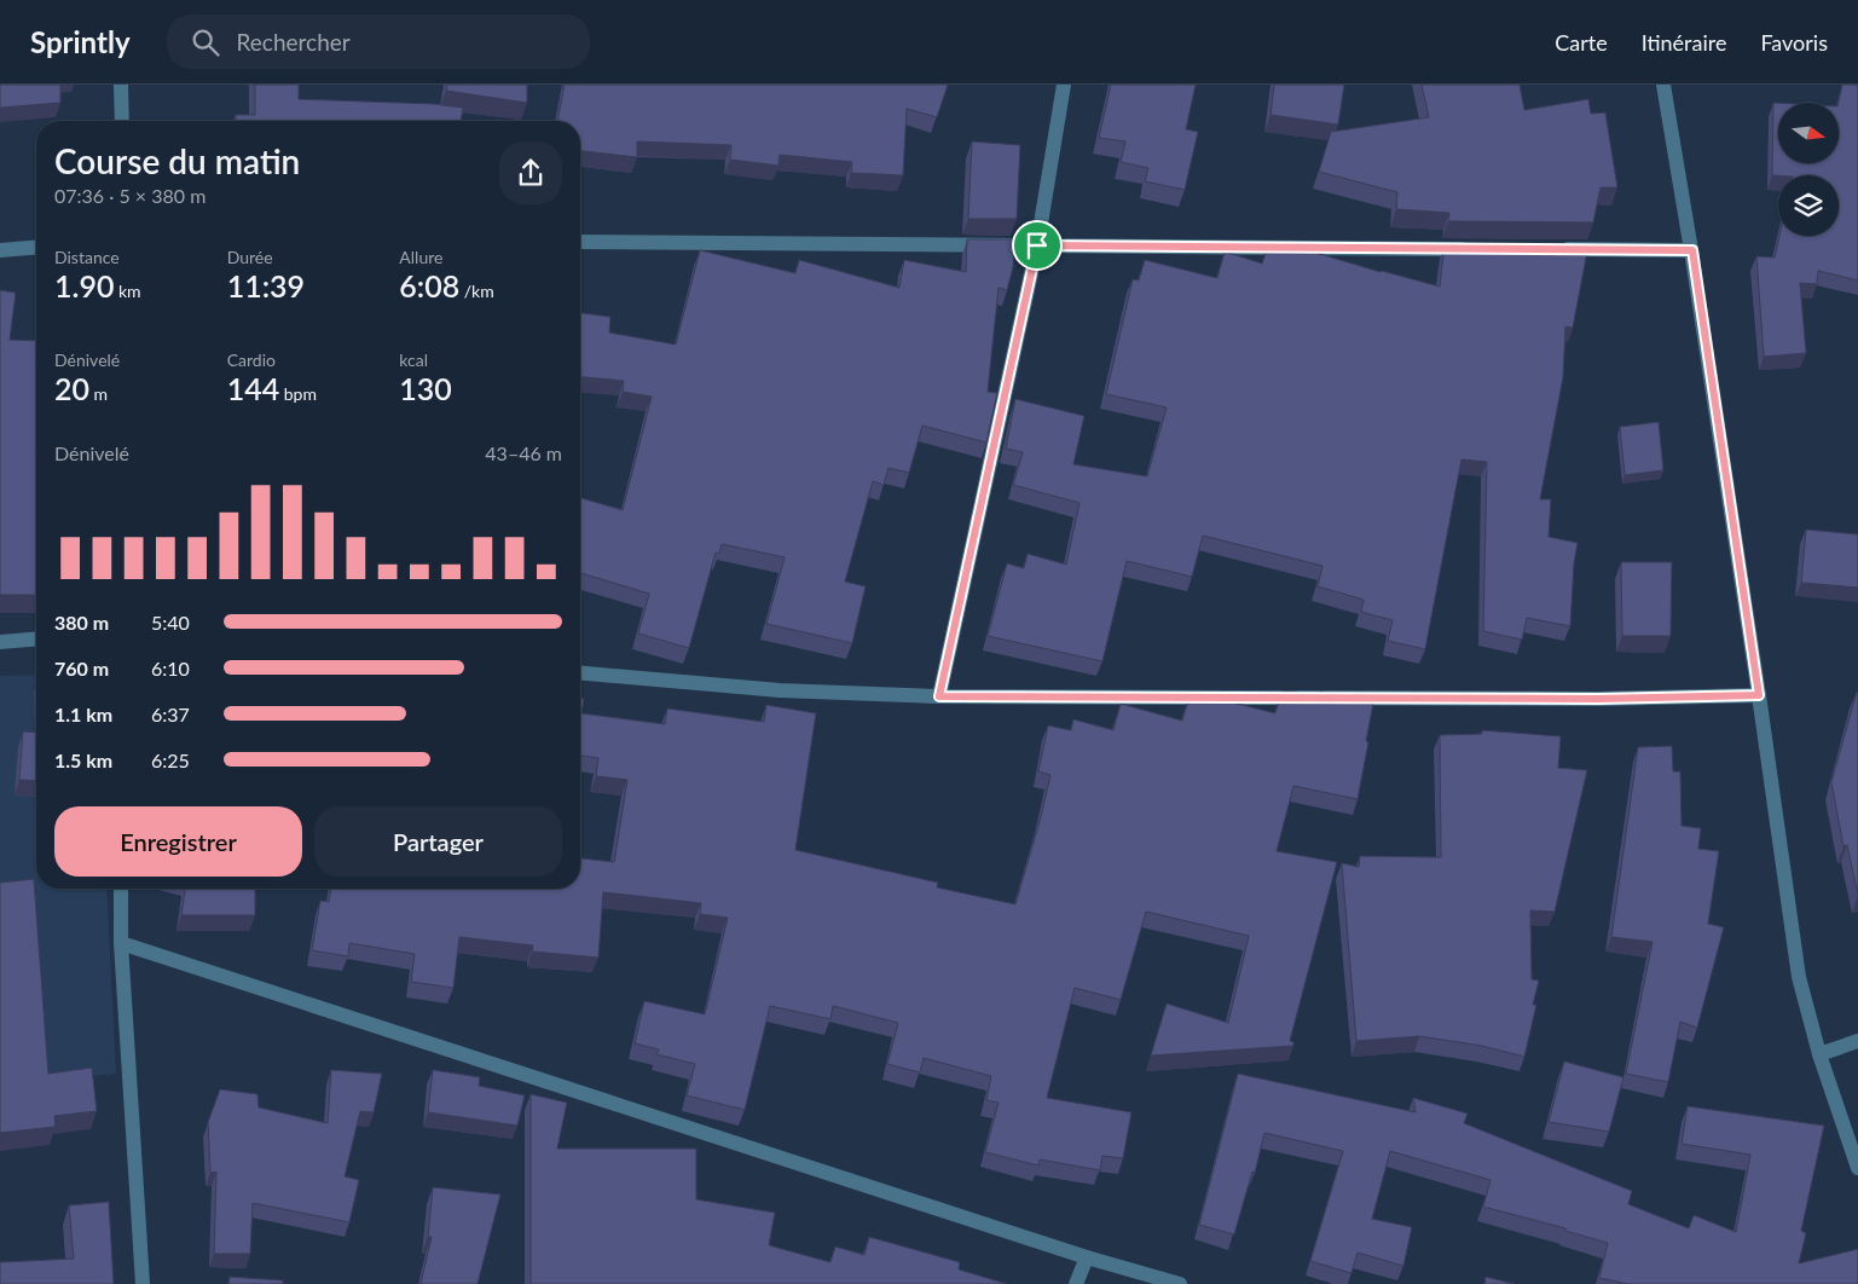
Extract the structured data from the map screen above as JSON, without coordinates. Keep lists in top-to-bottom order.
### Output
{
  "north": "right",
  "page": {
    "header": "Sprintly",
    "search": "Rechercher",
    "nav": ["Carte", "Itinéraire", "Favoris"],
    "heading": ["Course du matin", "07:36 · 5 × 380 m"],
    "stats": [
      ["Distance", "1.90 km"],
      ["Durée", "11:39"],
      ["Allure", "6:08 /km"],
      ["Dénivelé", "20 m"],
      ["Cardio", "144 bpm"],
      ["kcal", "130"]
    ],
    "chart": ["Dénivelé", "43–46 m"],
    "list": [
      {
        "name": "380 m",
        "note": "5:40"
      },
      {
        "name": "760 m",
        "note": "6:10"
      },
      {
        "name": "1.1 km",
        "note": "6:37"
      },
      {
        "name": "1.5 km",
        "note": "6:25"
      }
    ],
    "buttons": ["Enregistrer", "Partager"]
  }
}
